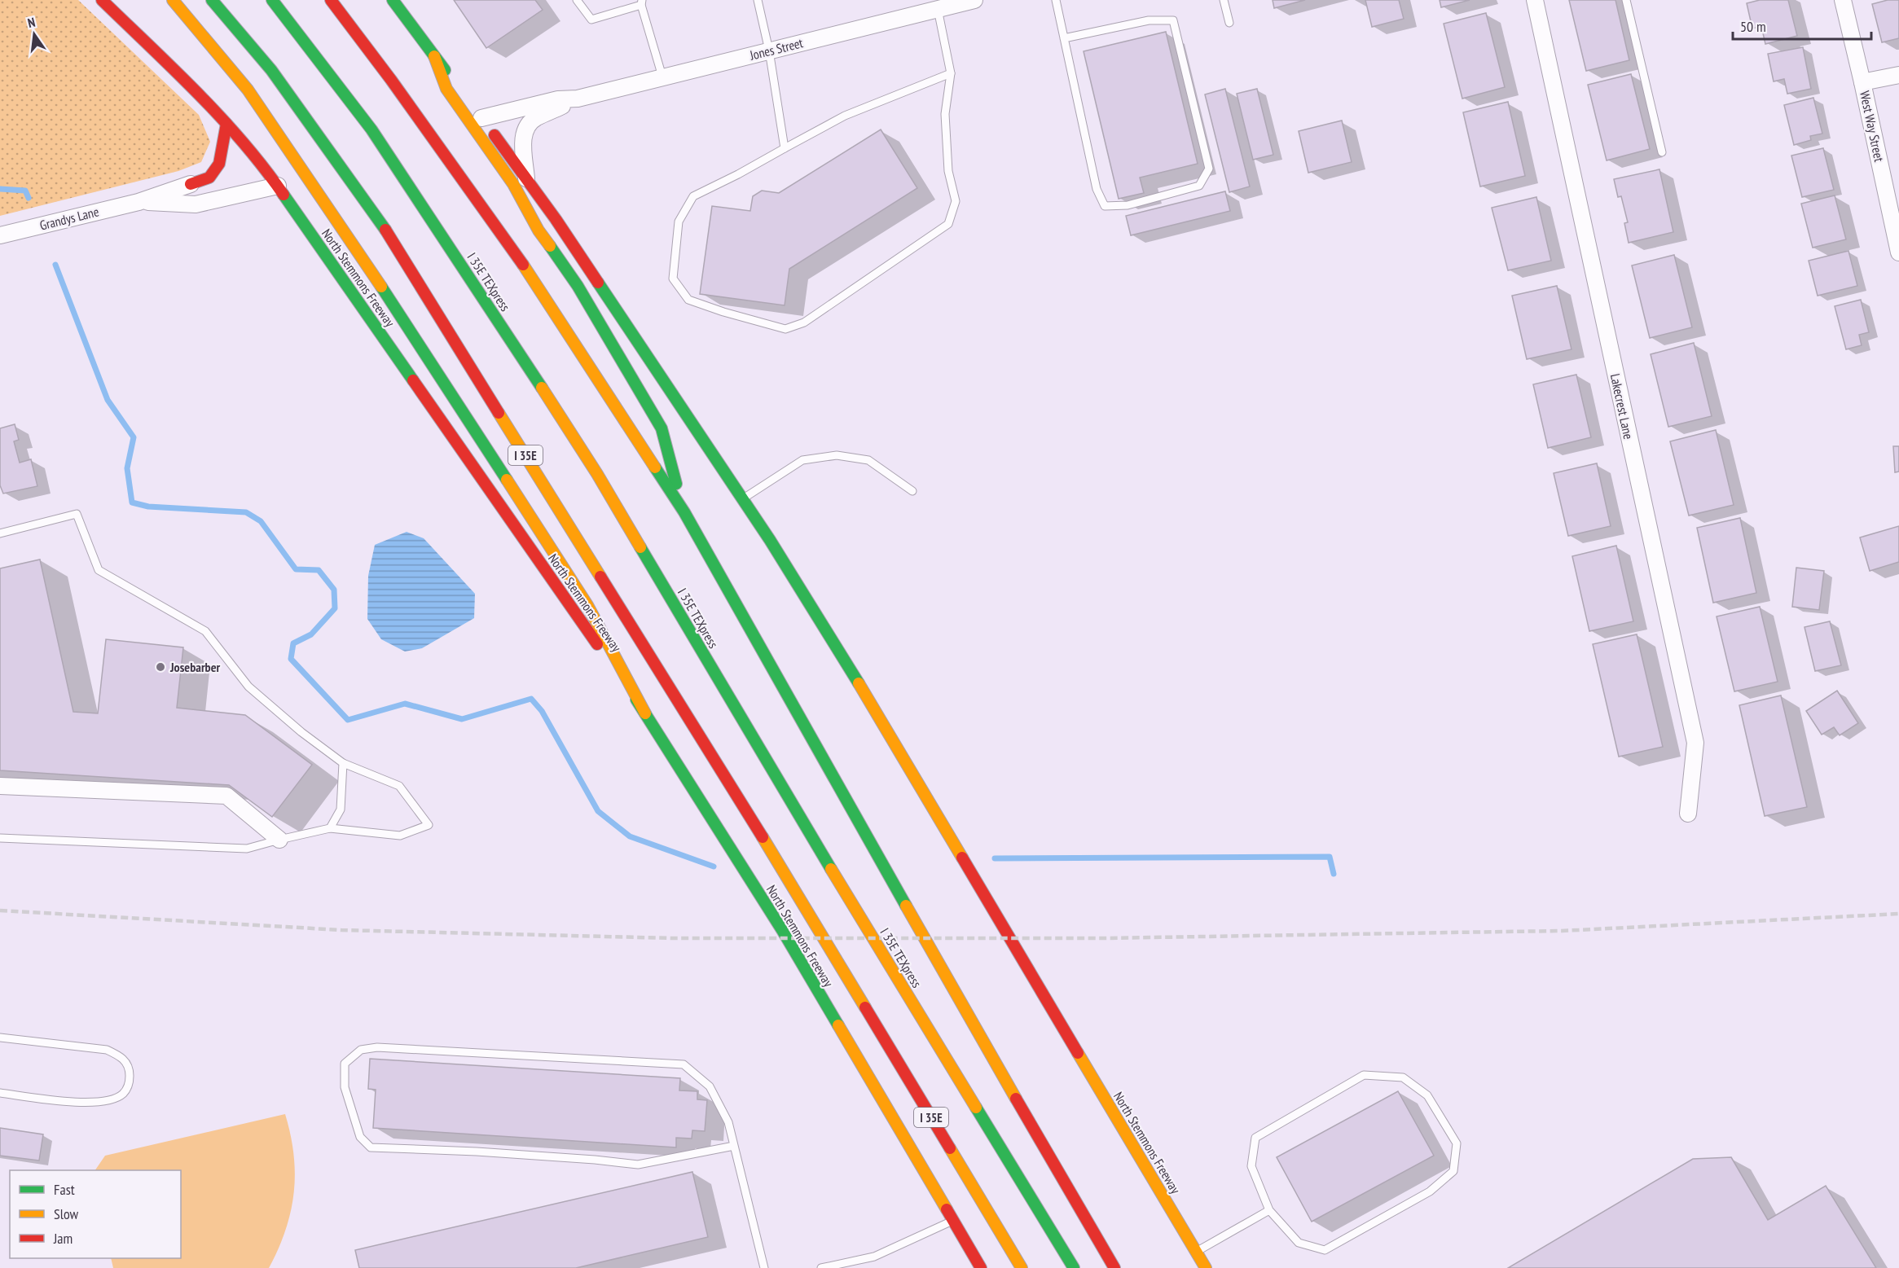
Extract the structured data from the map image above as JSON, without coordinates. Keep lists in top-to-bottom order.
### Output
{
  "streets": {
    "main road": ["North Stemmons Freeway", "I 35E TEXpress", "I 35E"],
    "street": [
      "Jones Street",
      "West Way Street",
      "Grandys Lane",
      "Lakecrest Lane"
    ]
  },
  "crossings": [
    ["Jones Street", "North Stemmons Freeway"],
    ["Grandys Lane", "North Stemmons Freeway"]
  ],
  "places": ["Josebarber"],
  "legend": ["Fast", "Slow", "Jam"],
  "scale_bar": "50 m",
  "north": "top"
}
